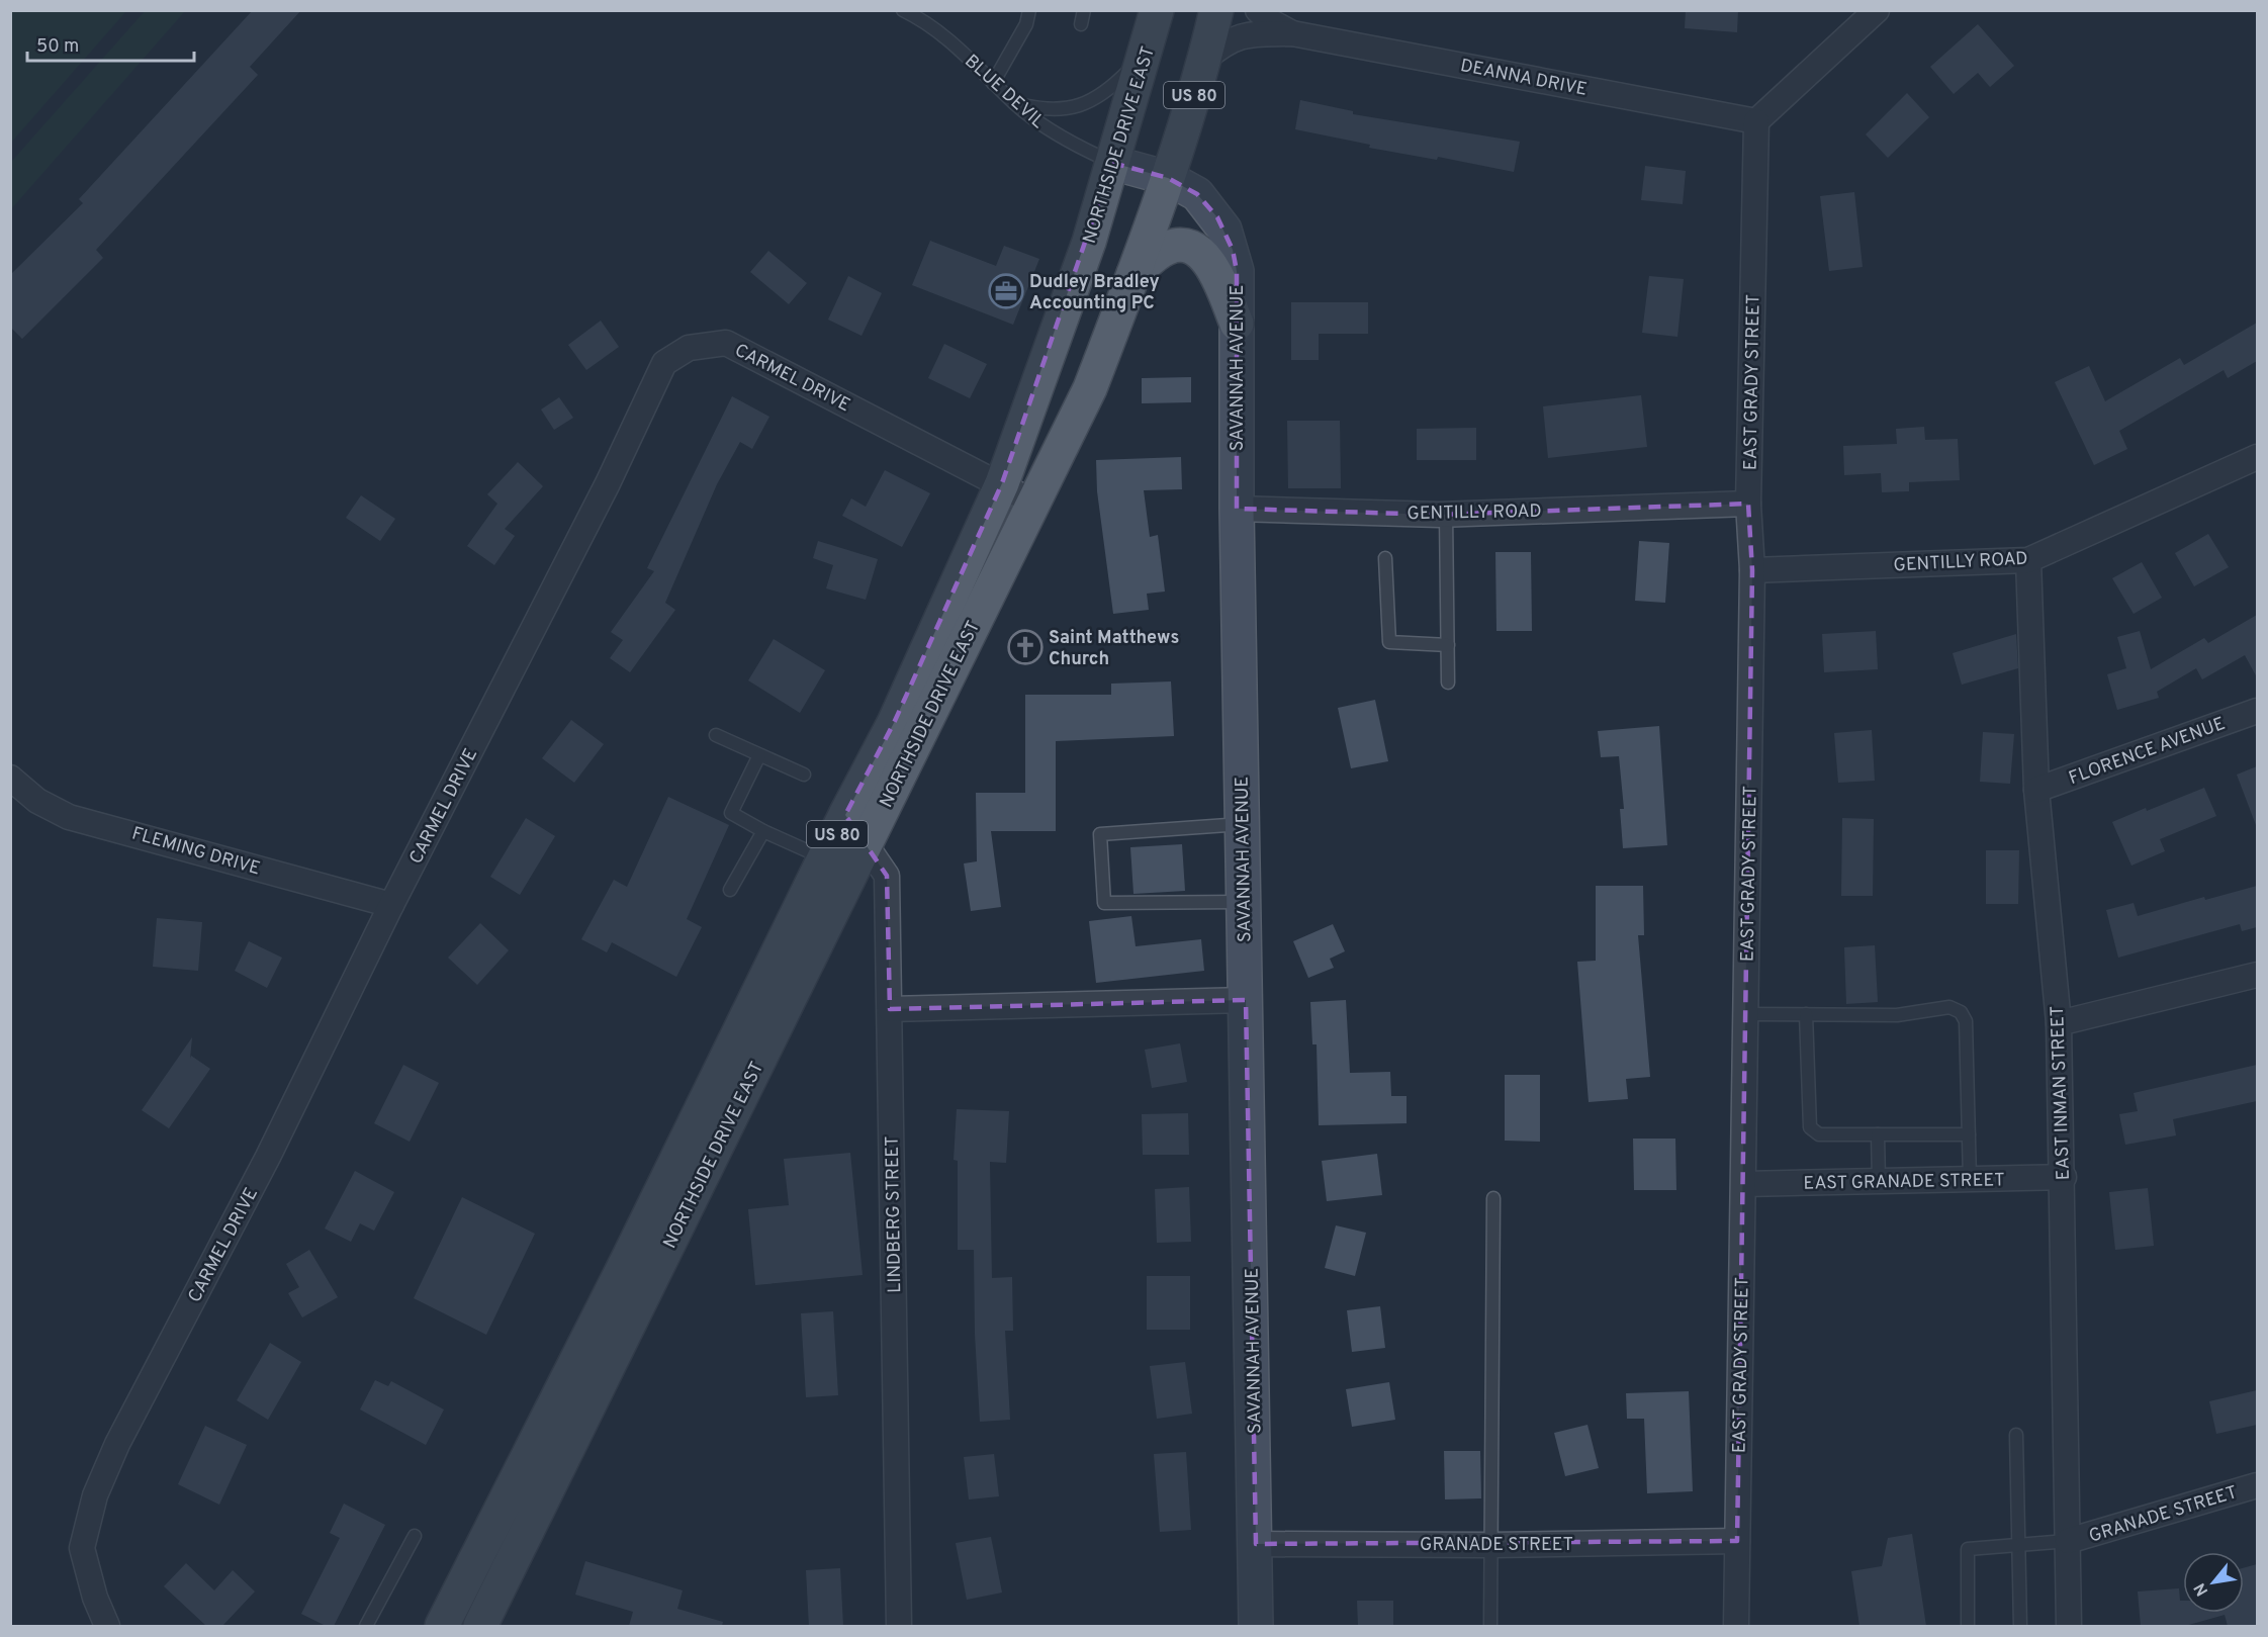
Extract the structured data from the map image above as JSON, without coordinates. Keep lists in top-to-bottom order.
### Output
{
  "streets": {
    "main road": ["US 80", "NORTHSIDE DRIVE EAST"],
    "street": [
      "DEANNA DRIVE",
      "SAVANNAH AVENUE",
      "CARMEL DRIVE",
      "EAST GRADY STREET",
      "GENTILLY ROAD",
      "FLORENCE AVENUE",
      "FLEMING DRIVE",
      "EAST INMAN STREET",
      "EAST GRANADE STREET",
      "LINDBERG STREET",
      "GRANADE STREET"
    ],
    "lane": ["BLUE DEVIL"]
  },
  "crossings": [
    ["DEANNA DRIVE", "NORTHSIDE DRIVE EAST"],
    ["DEANNA DRIVE", "EAST GRADY STREET"],
    ["BLUE DEVIL", "NORTHSIDE DRIVE EAST"],
    ["BLUE DEVIL", "SAVANNAH AVENUE"],
    ["NORTHSIDE DRIVE EAST", "SAVANNAH AVENUE"],
    ["NORTHSIDE DRIVE EAST", "CARMEL DRIVE"],
    ["NORTHSIDE DRIVE EAST", "LINDBERG STREET"],
    ["SAVANNAH AVENUE", "GENTILLY ROAD"],
    ["SAVANNAH AVENUE", "GRANADE STREET"],
    ["CARMEL DRIVE", "FLEMING DRIVE"],
    ["EAST GRADY STREET", "GENTILLY ROAD"],
    ["EAST GRADY STREET", "EAST GRANADE STREET"],
    ["EAST GRADY STREET", "GRANADE STREET"],
    ["GENTILLY ROAD", "EAST INMAN STREET"],
    ["FLORENCE AVENUE", "EAST INMAN STREET"],
    ["EAST INMAN STREET", "EAST GRANADE STREET"],
    ["EAST INMAN STREET", "GRANADE STREET"]
  ],
  "places": {
    "office": ["Dudley Bradley Accounting PC"],
    "church": ["Saint Matthews Church"]
  },
  "scale_bar": "50 m",
  "north": "bottom left"
}
